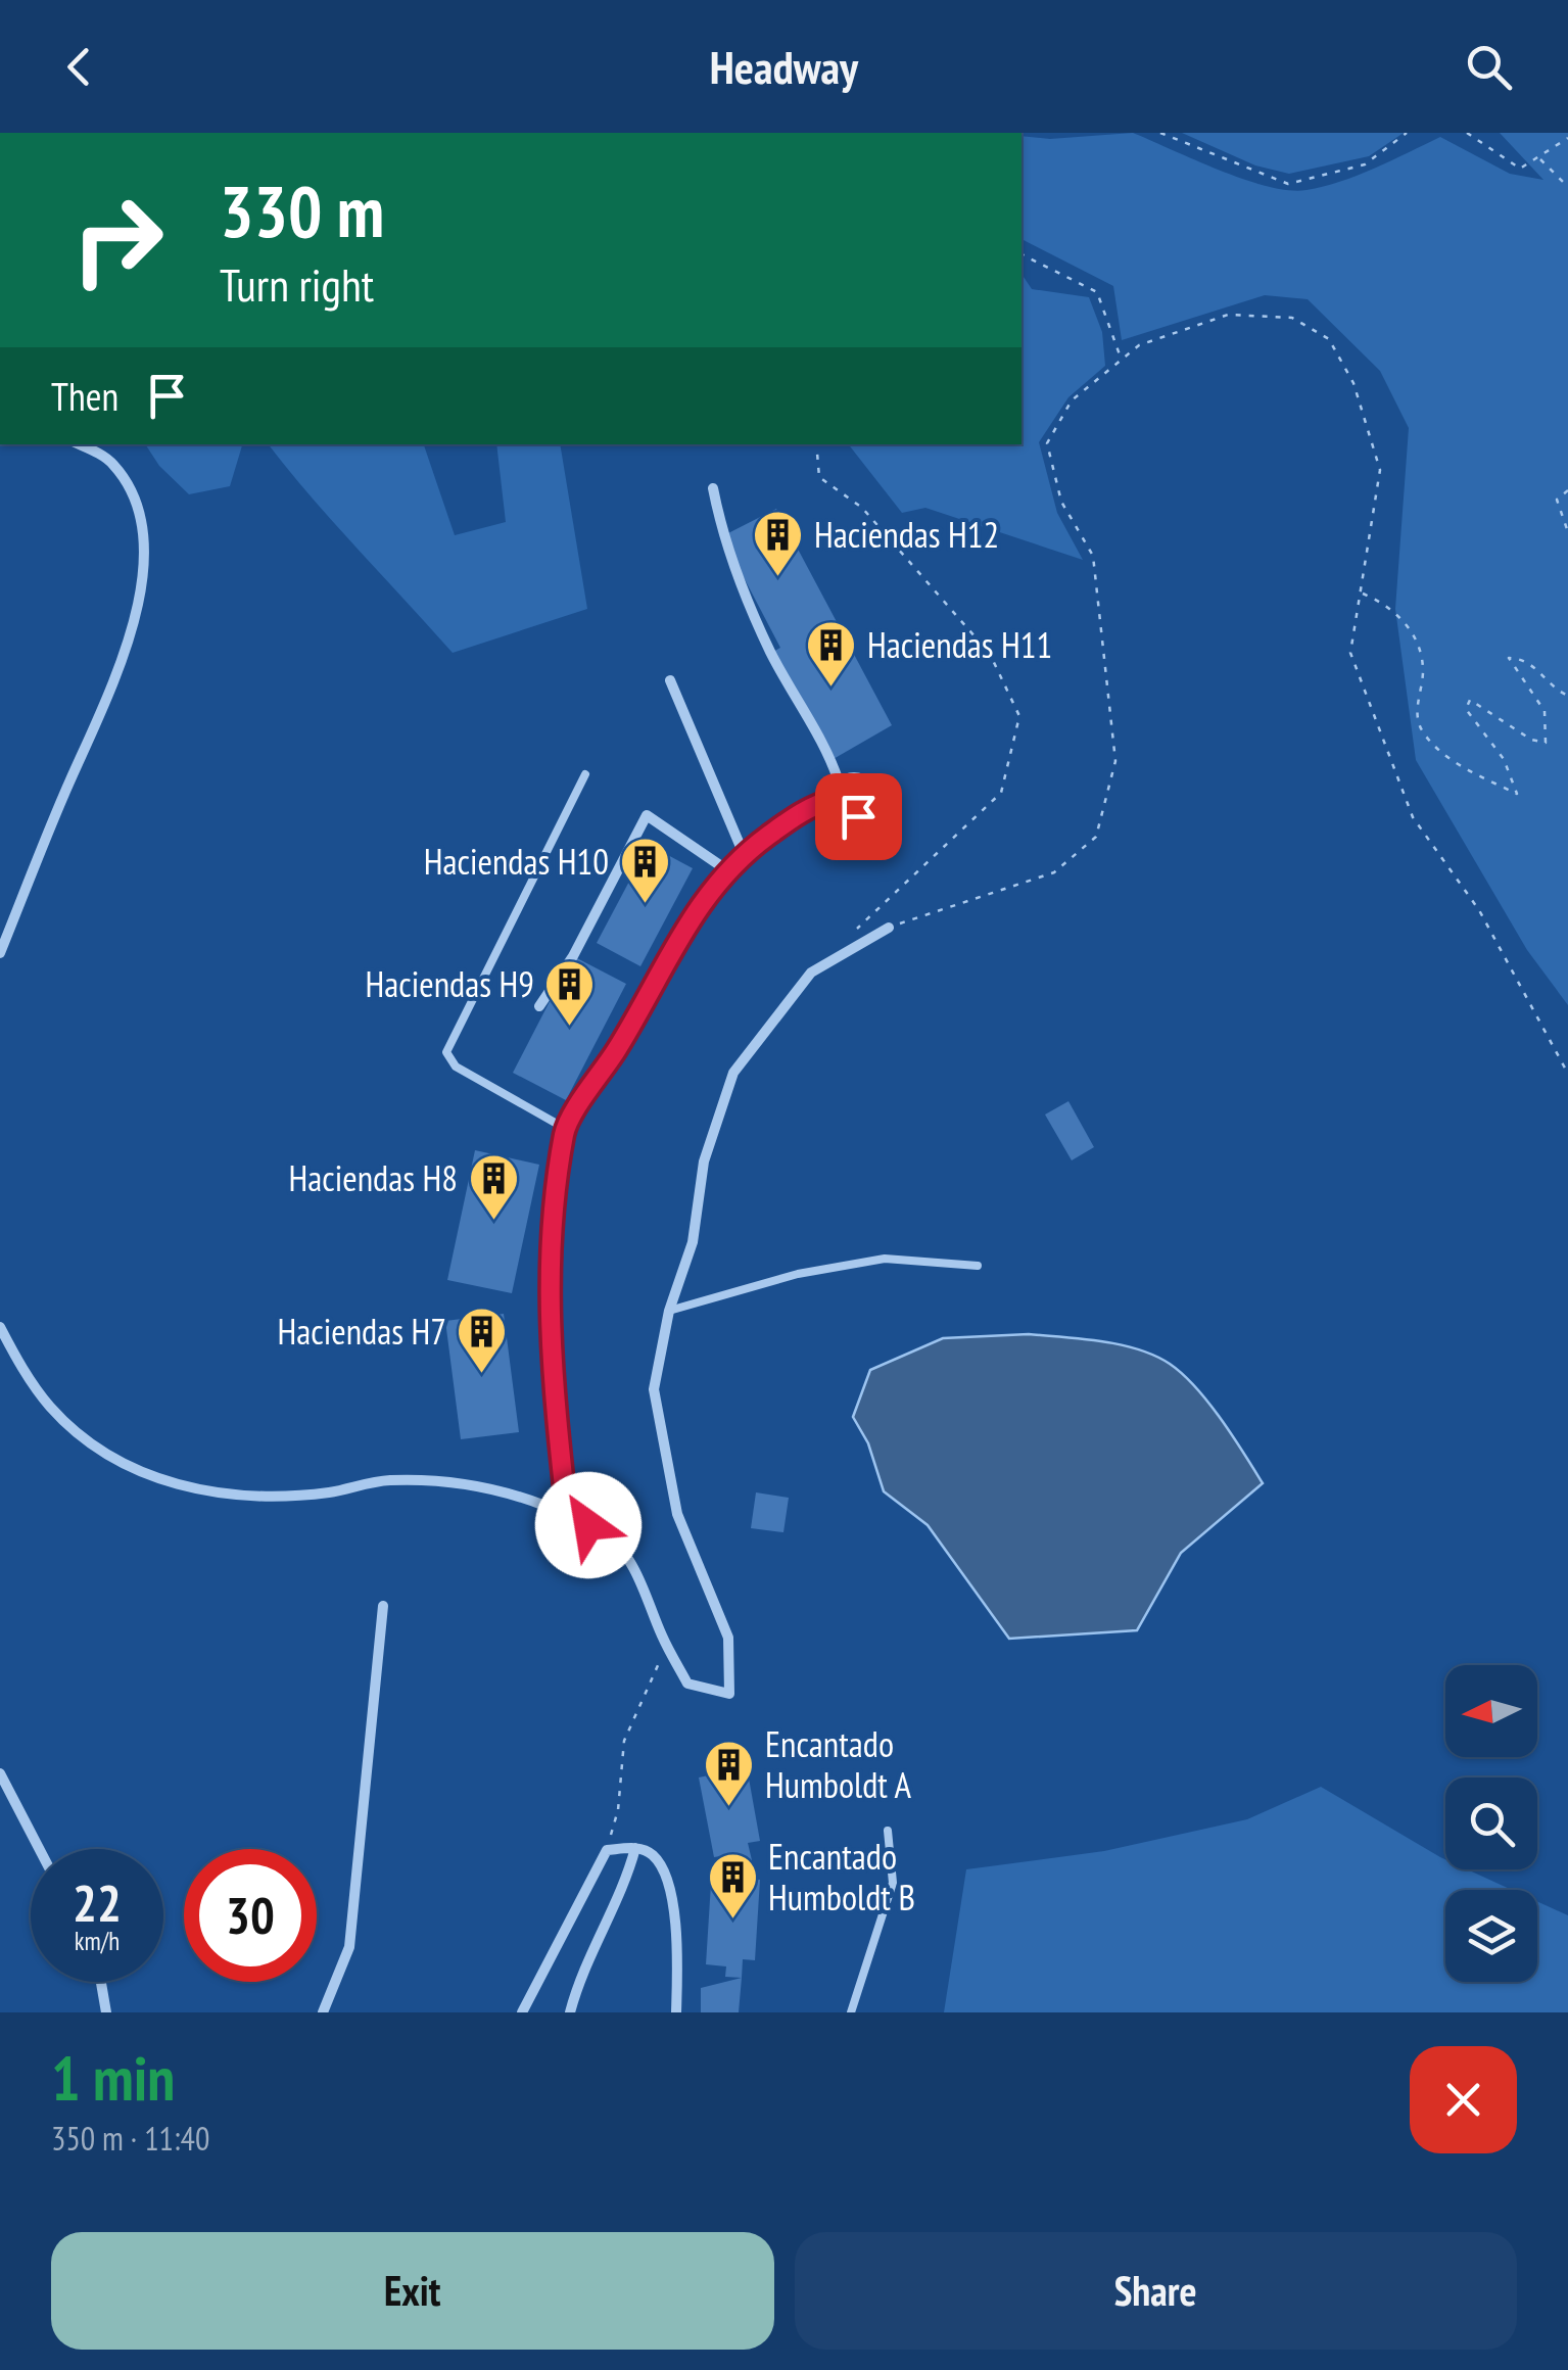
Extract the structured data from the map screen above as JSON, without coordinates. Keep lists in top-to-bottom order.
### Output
{
  "places": {
    "building": [
      "Haciendas H12",
      "Haciendas H11",
      "Haciendas H10",
      "Haciendas H9",
      "Haciendas H8",
      "Haciendas H7",
      "Encantado Humboldt A",
      "Encantado Humboldt B"
    ]
  },
  "north": "left",
  "page": {
    "header": "Headway",
    "turn": ["330 m", "Turn right"],
    "then": "Then",
    "speed": "22 km/h",
    "limit": "30",
    "heading": ["1 min", "350 m · 11:40"],
    "buttons": ["Exit", "Share"]
  }
}
